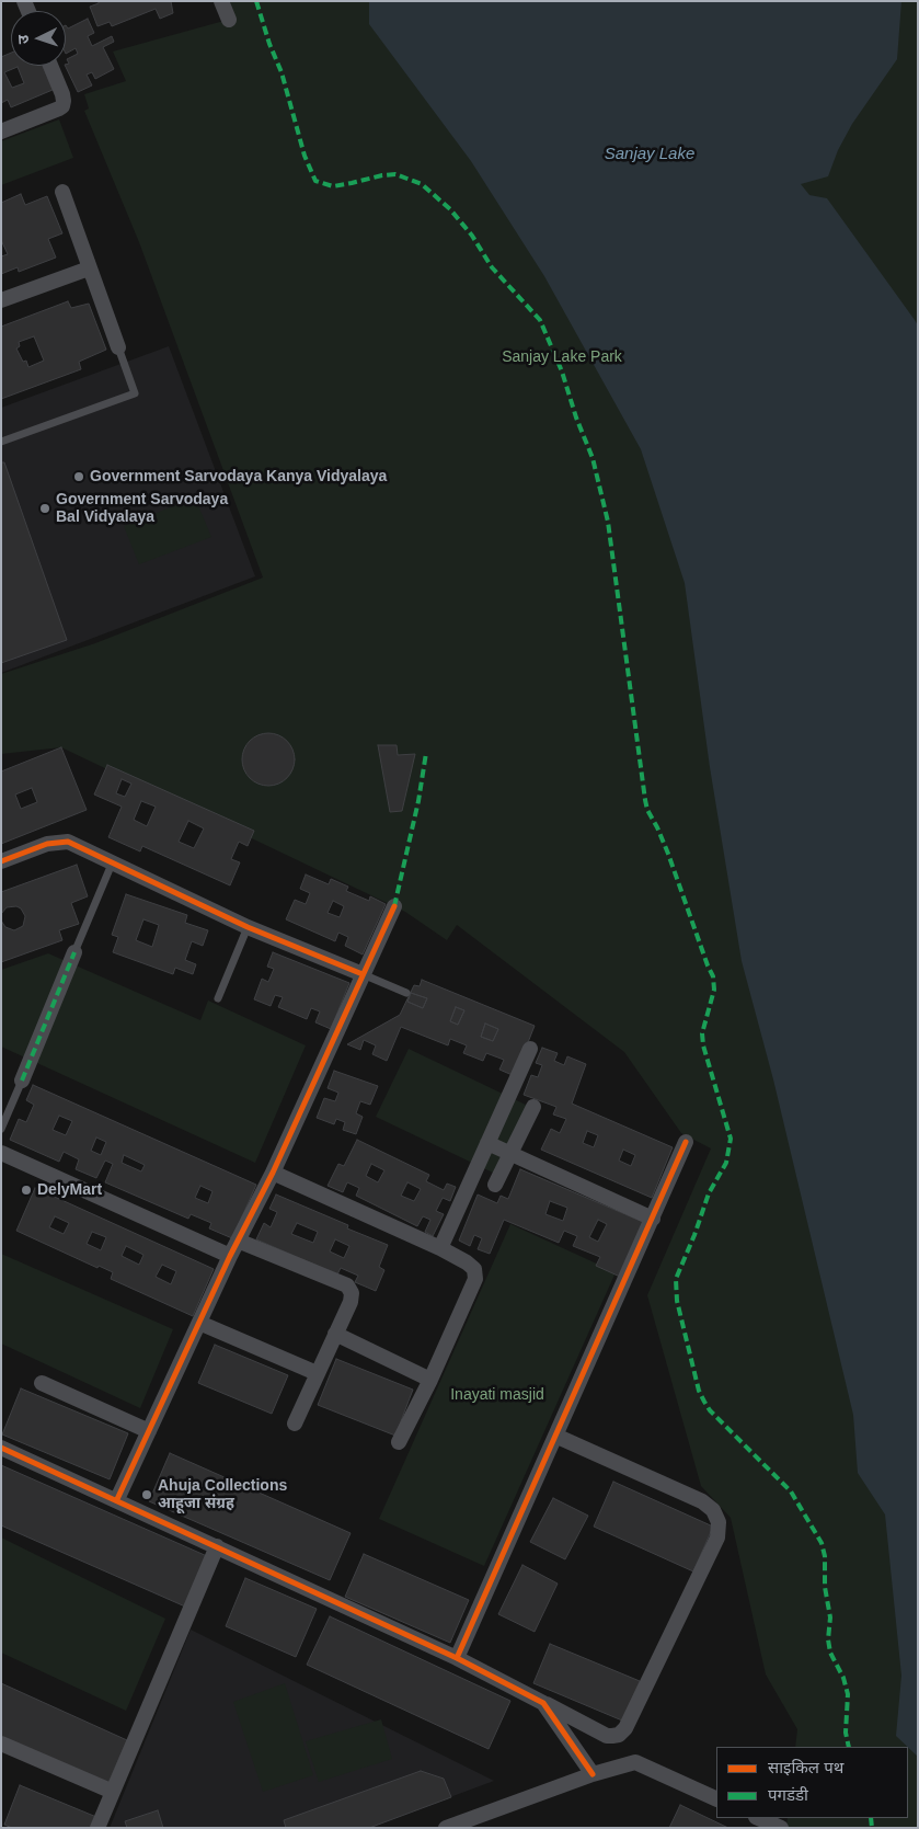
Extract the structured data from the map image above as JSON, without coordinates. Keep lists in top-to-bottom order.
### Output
{
  "water": ["Sanjay Lake"],
  "parks": ["Sanjay Lake Park", "Inayati masjid"],
  "places": [
    "Government Sarvodaya Kanya Vidyalaya",
    "Government Sarvodaya Bal Vidyalaya",
    "DelyMart",
    "Ahuja Collections आहूजा संग्रह"
  ],
  "legend": ["साइकिल पथ", "पगडंडी"],
  "north": "left"
}
